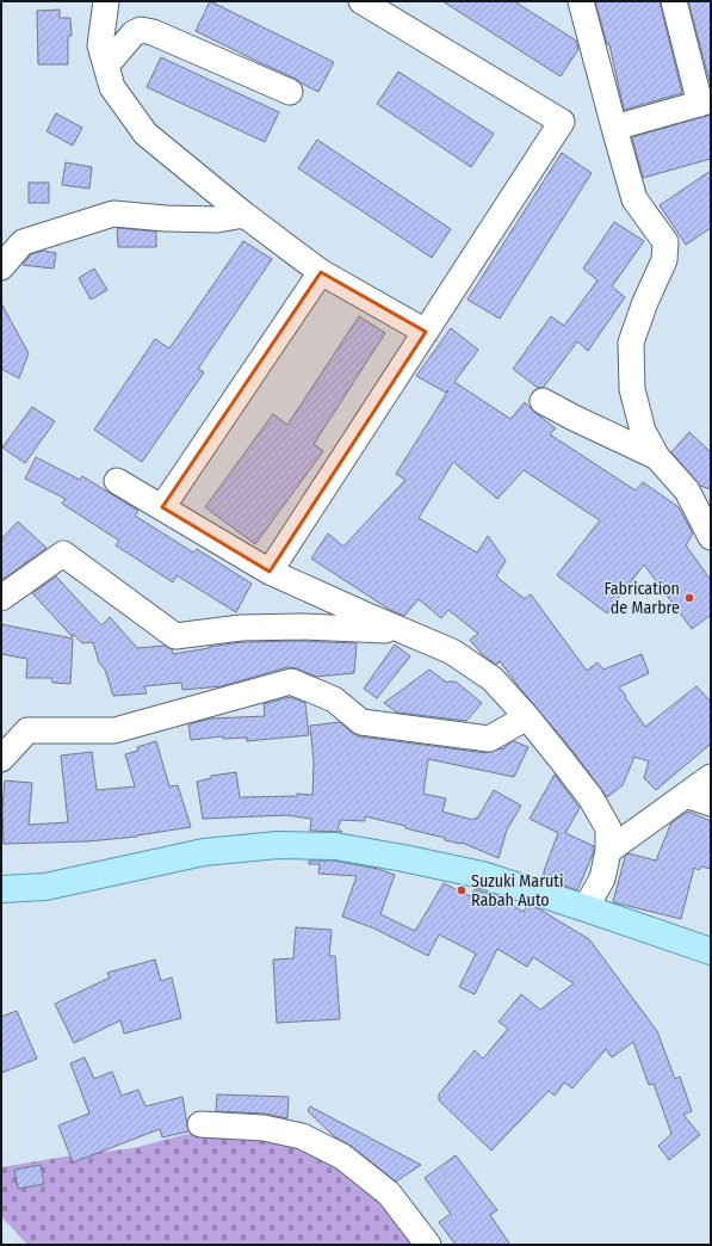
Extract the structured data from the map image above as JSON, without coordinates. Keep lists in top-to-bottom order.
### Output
{
  "places": ["Fabrication de Marbre", "Suzuki Maruti Rabah Auto"]
}
